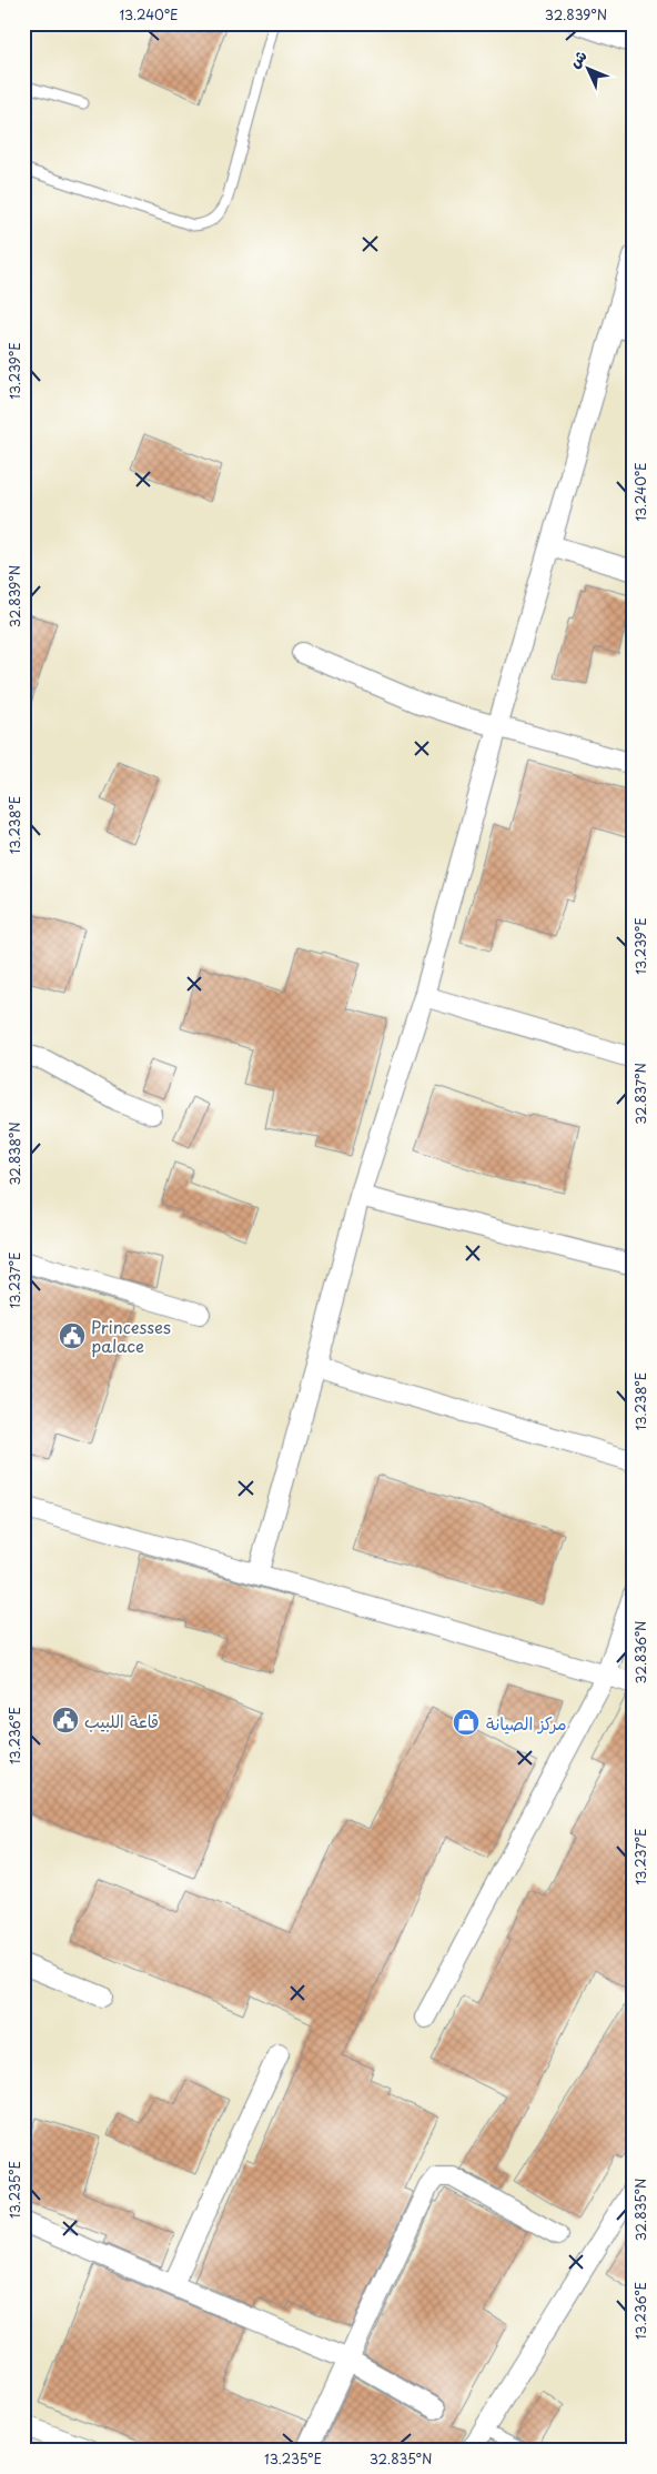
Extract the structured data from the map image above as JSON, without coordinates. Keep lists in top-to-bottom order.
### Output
{
  "places": {
    "public building": ["Princesses palace", "قاعة اللبيب"],
    "shop": ["مركز الصيانة"]
  },
  "north": "top left",
  "coordinates": [
    "13.240°E",
    "32.839°N",
    "13.239°E",
    "13.238°E",
    "32.837°N",
    "32.838°N",
    "13.237°E",
    "32.836°N",
    "13.236°E",
    "13.235°E",
    "32.835°N"
  ]
}
